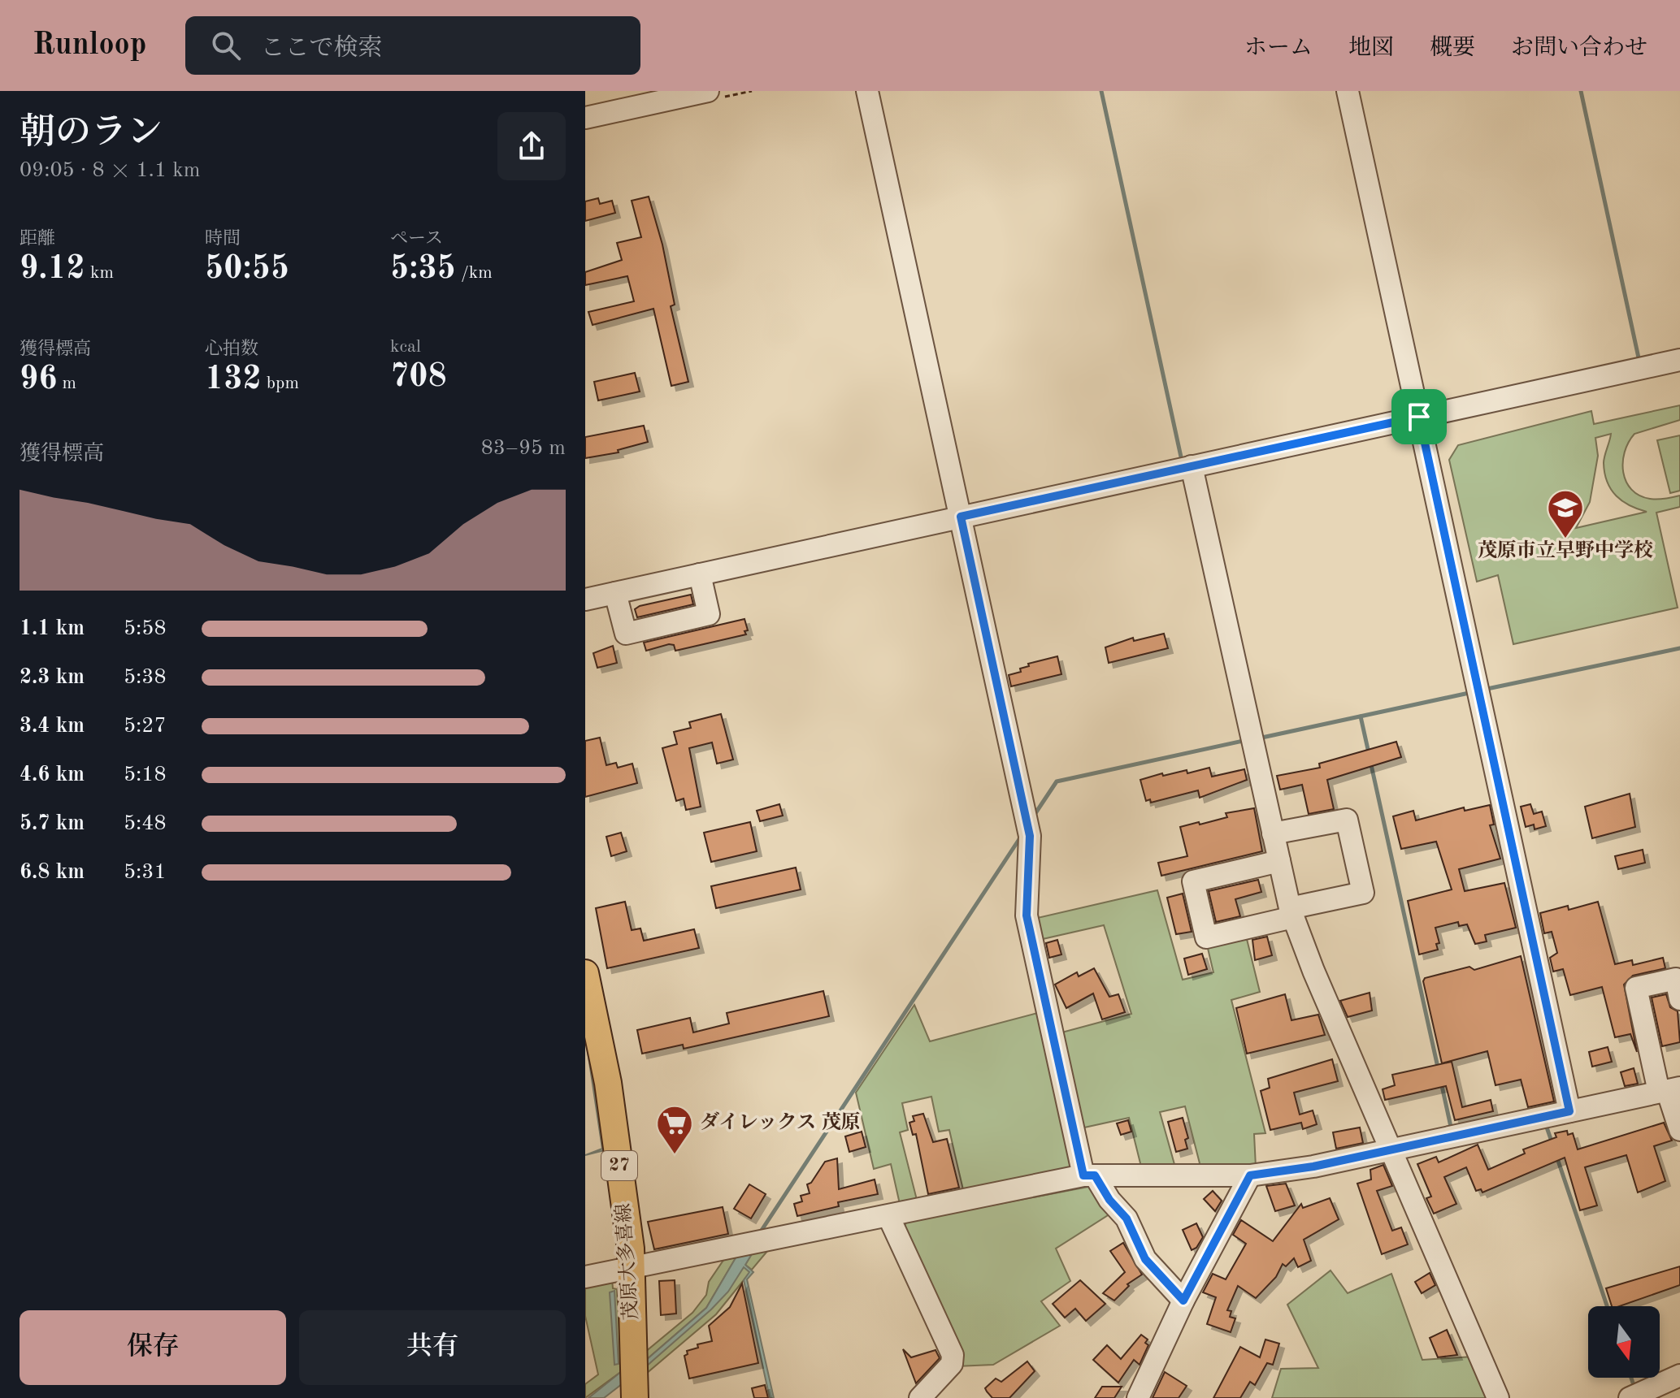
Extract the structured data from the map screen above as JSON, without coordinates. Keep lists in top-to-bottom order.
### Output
{
  "streets": {
    "main road": ["27", "茂原大多喜線"]
  },
  "places": {
    "school or university": ["茂原市立早野中学校"],
    "supermarket": ["ダイレックス 茂原"]
  },
  "north": "bottom",
  "page": {
    "header": "Runloop",
    "search": "ここで検索",
    "nav": [
      "ホーム",
      "地図",
      "概要",
      "お問い合わせ"
    ],
    "heading": ["朝のラン", "09:05 · 8 × 1.1 km"],
    "stats": [
      ["距離", "9.12 km"],
      ["時間", "50:55"],
      ["ペース", "5:35 /km"],
      ["獲得標高", "96 m"],
      ["心拍数", "132 bpm"],
      ["kcal", "708"]
    ],
    "chart": ["獲得標高", "83–95 m"],
    "list": [
      {
        "name": "1.1 km",
        "note": "5:58"
      },
      {
        "name": "2.3 km",
        "note": "5:38"
      },
      {
        "name": "3.4 km",
        "note": "5:27"
      },
      {
        "name": "4.6 km",
        "note": "5:18"
      },
      {
        "name": "5.7 km",
        "note": "5:48"
      },
      {
        "name": "6.8 km",
        "note": "5:31"
      }
    ],
    "buttons": ["保存", "共有"]
  }
}
